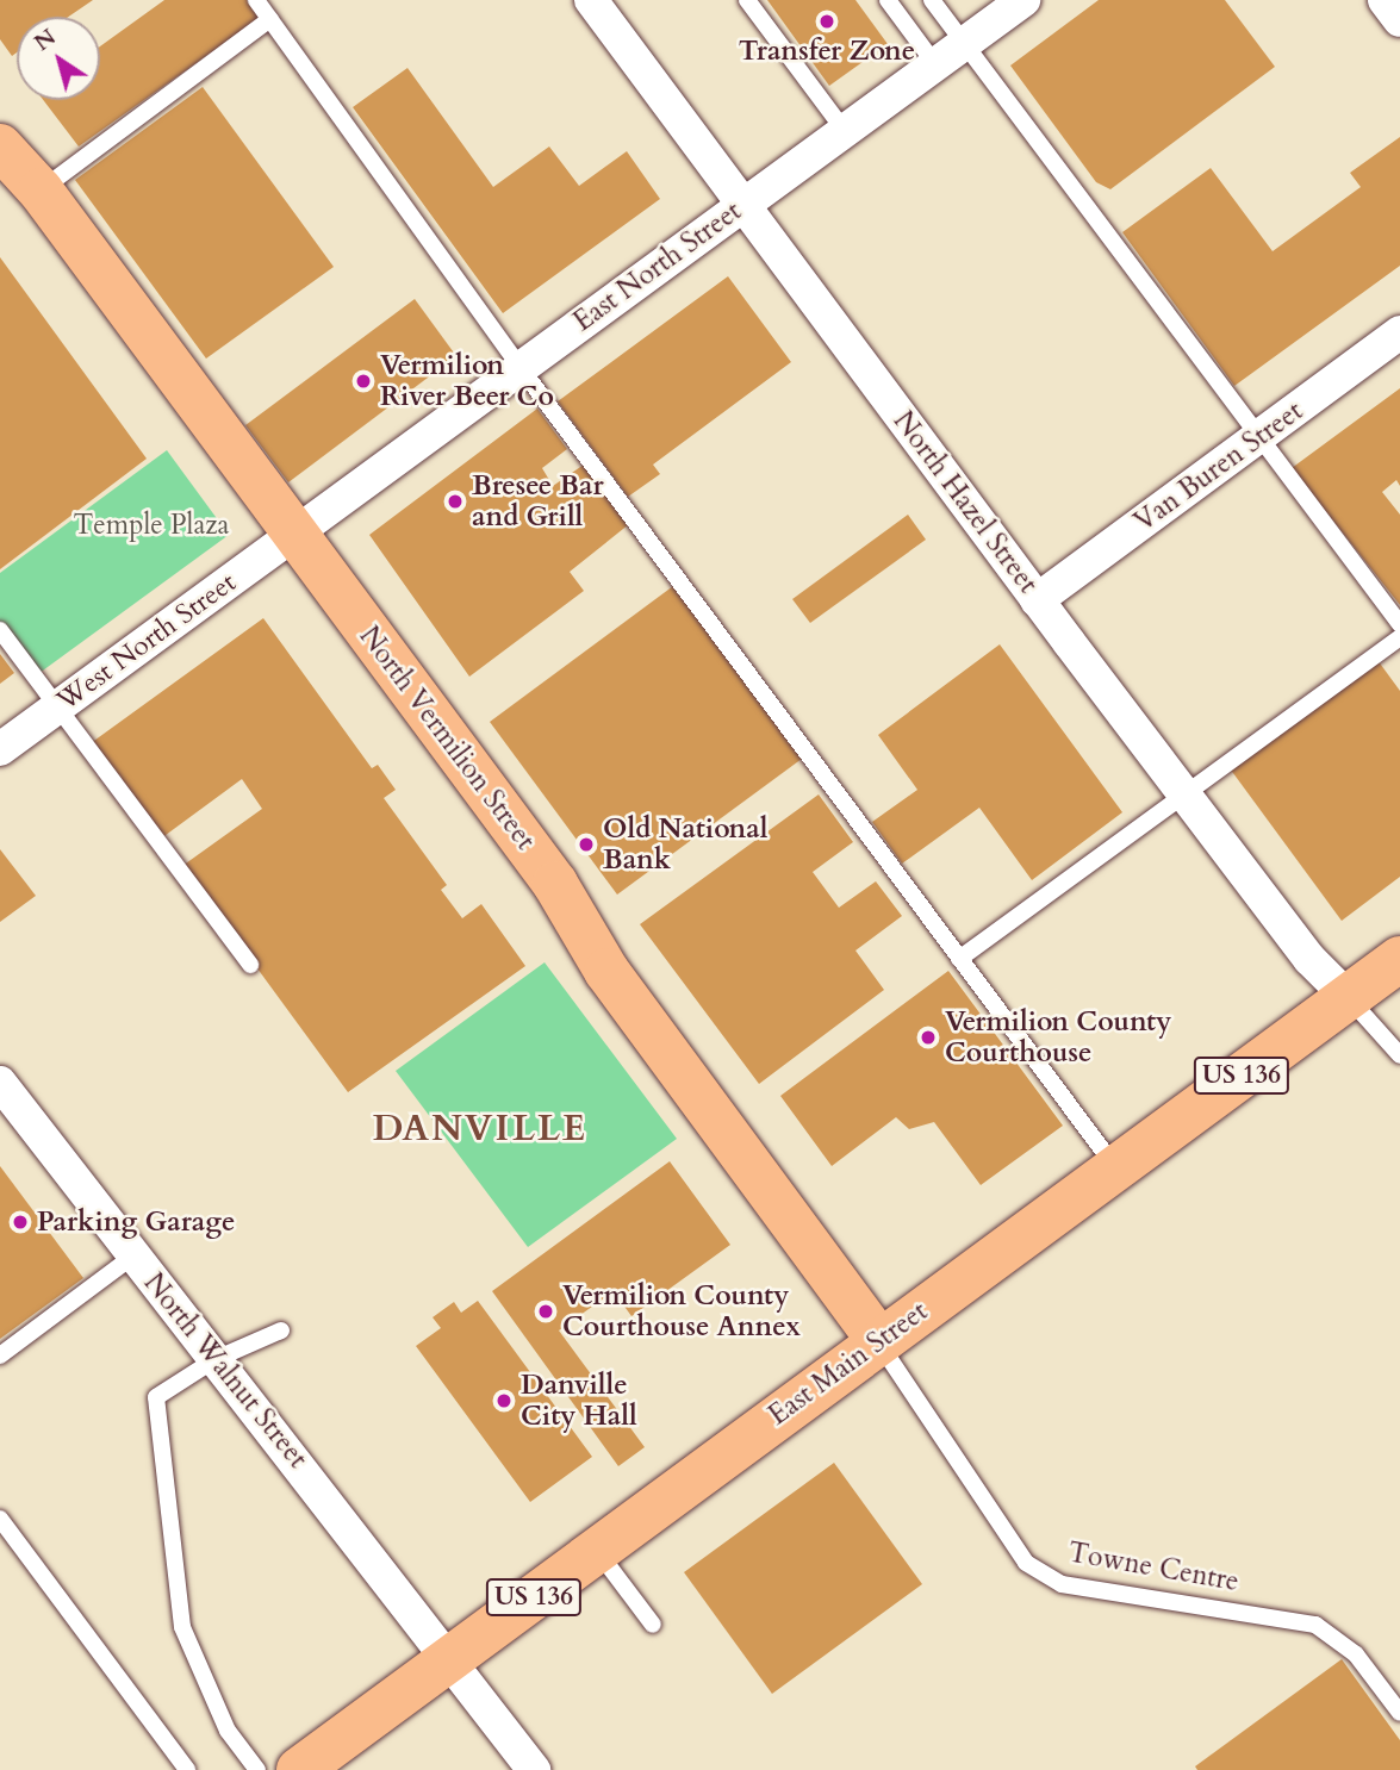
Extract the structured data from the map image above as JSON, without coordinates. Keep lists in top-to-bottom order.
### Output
{
  "streets": {
    "main road": ["North Vermilion Street", "US 136", "East Main Street"],
    "street": [
      "East North Street",
      "Van Buren Street",
      "North Hazel Street",
      "West North Street",
      "North Walnut Street"
    ],
    "lane": ["Towne Centre"]
  },
  "crossings": [
    ["East North Street", "North Hazel Street"],
    ["East North Street", "West North Street"],
    ["East North Street", "North Vermilion Street"],
    ["Van Buren Street", "North Hazel Street"],
    ["North Hazel Street", "East Main Street"],
    ["West North Street", "North Vermilion Street"],
    ["North Vermilion Street", "East Main Street"],
    ["North Vermilion Street", "Towne Centre"],
    ["East Main Street", "North Walnut Street"],
    ["East Main Street", "Towne Centre"]
  ],
  "districts": ["DANVILLE"],
  "parks": ["Temple Plaza"],
  "places": [
    "Transfer Zone",
    "Vermilion River Beer Co",
    "Bresee Bar and Grill",
    "Old National Bank",
    "Vermilion County Courthouse",
    "Parking Garage",
    "Vermilion County Courthouse Annex",
    "Danville City Hall"
  ],
  "north": "top left"
}
